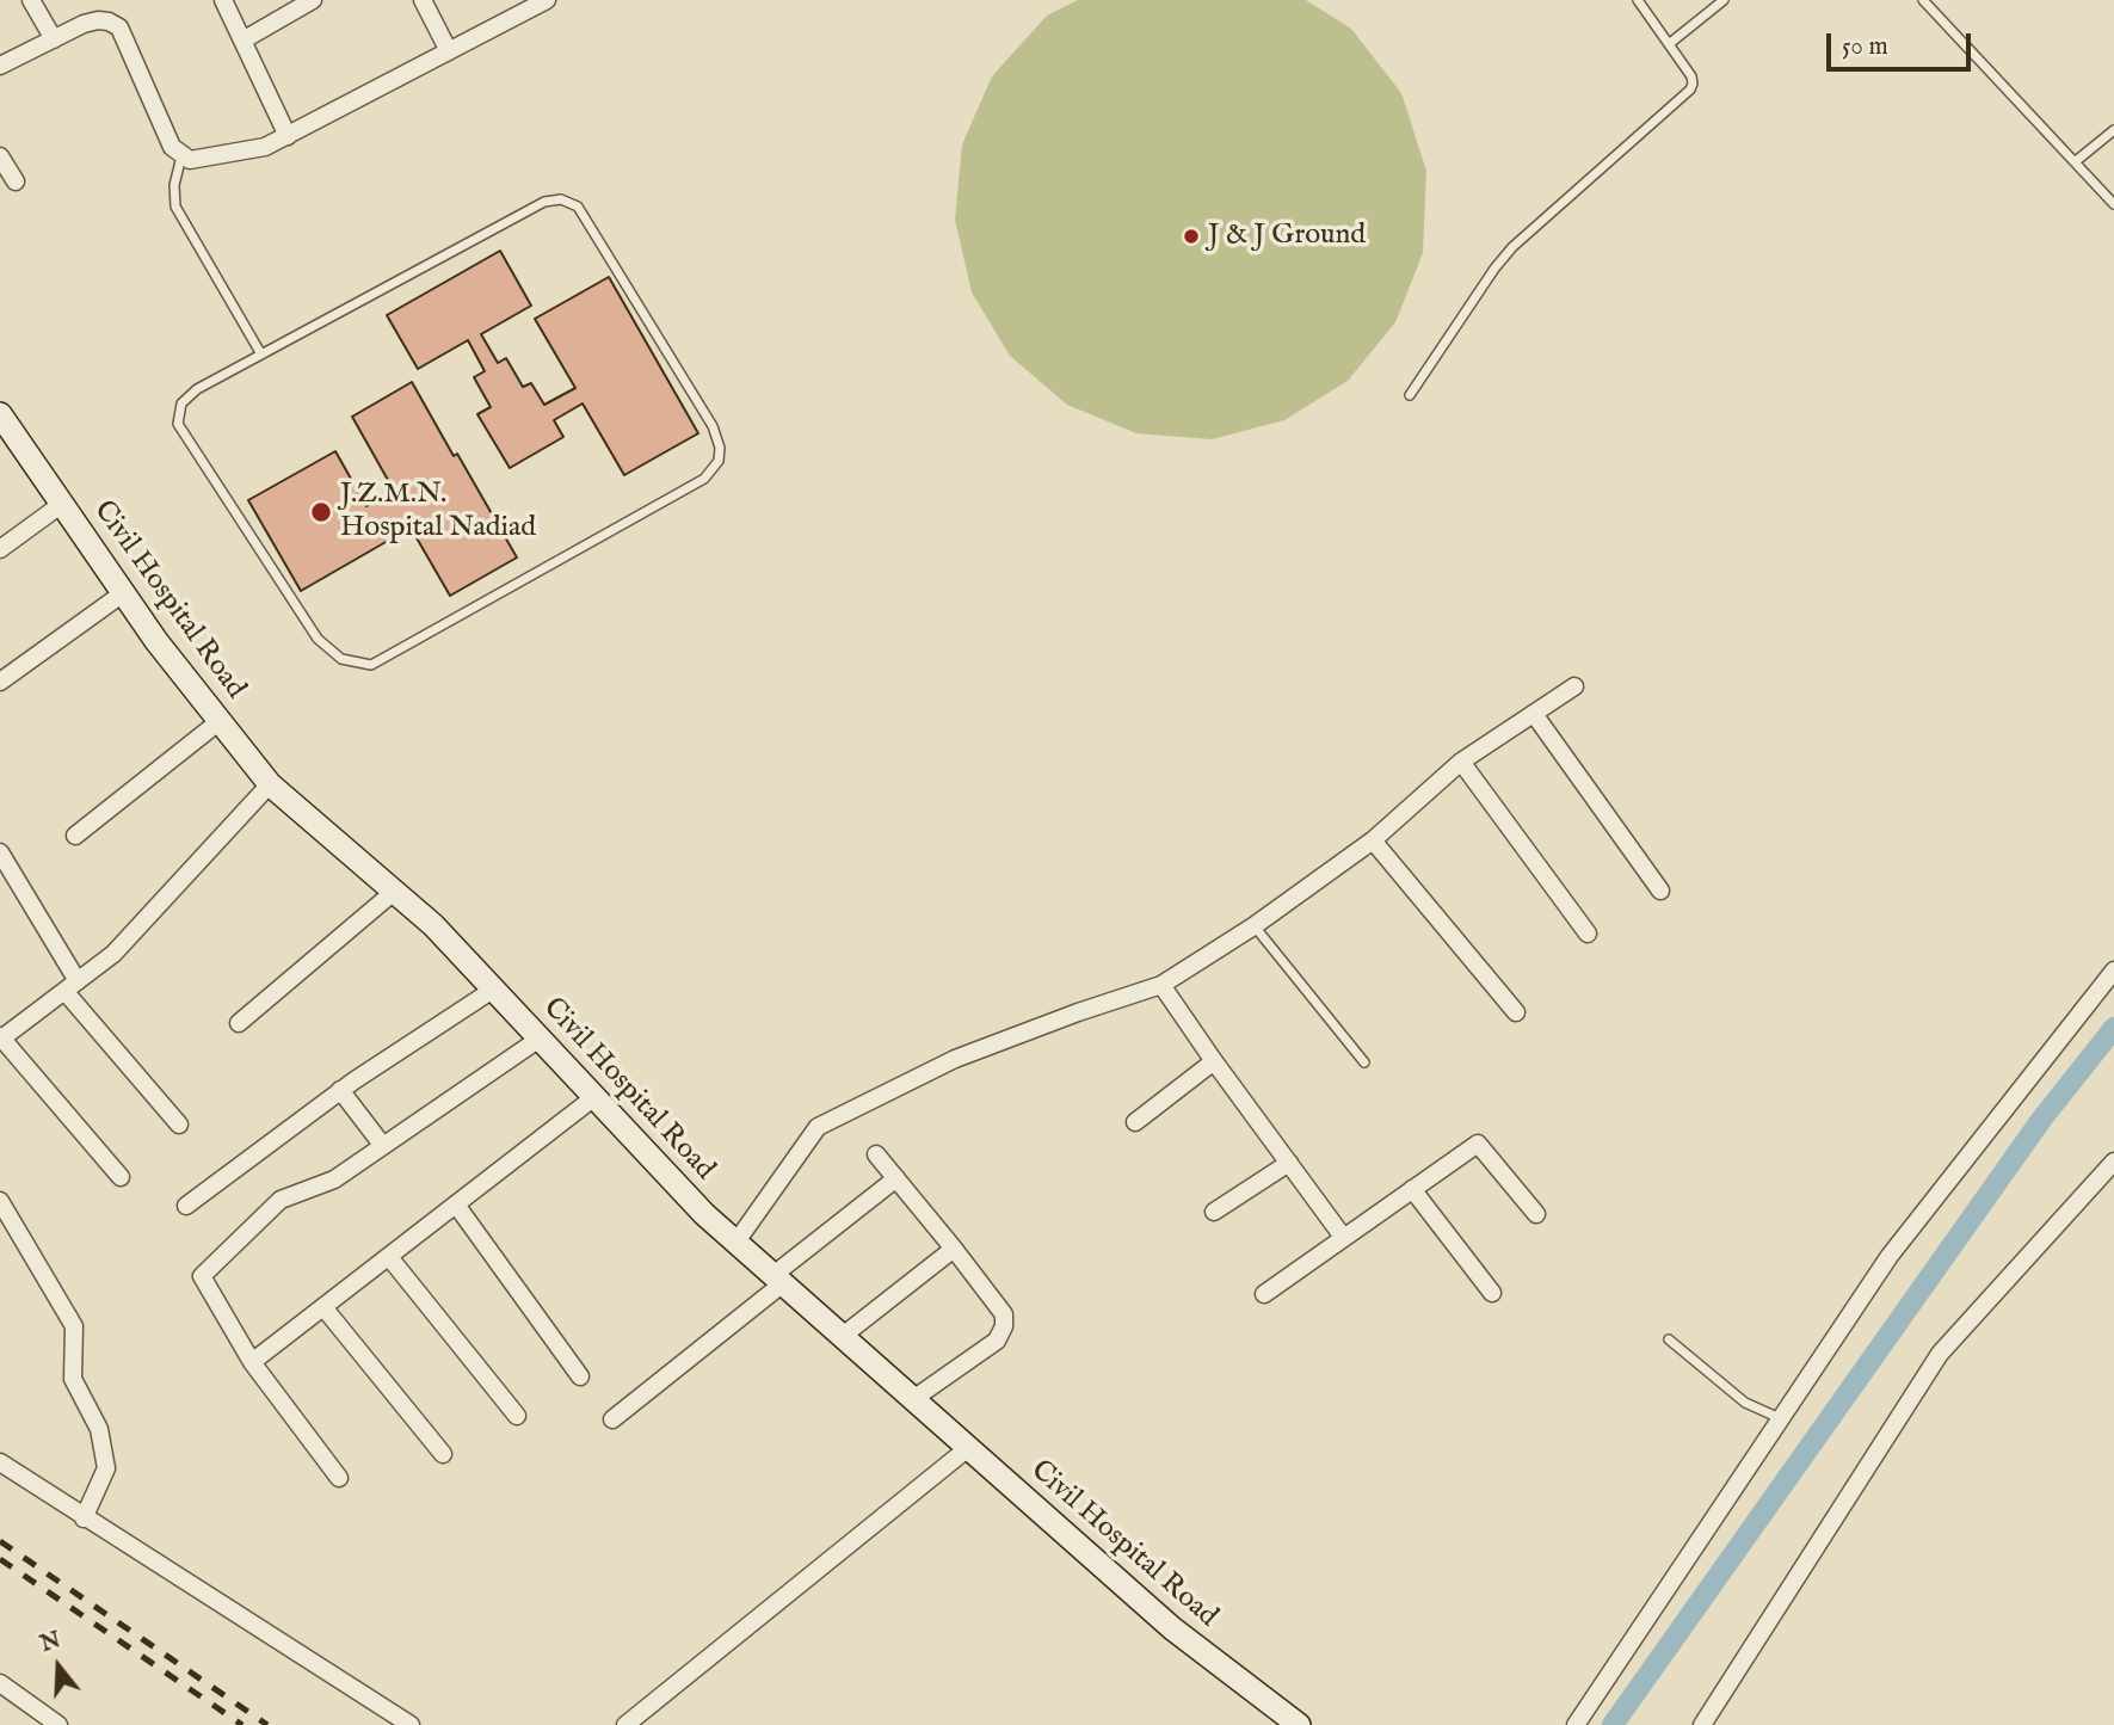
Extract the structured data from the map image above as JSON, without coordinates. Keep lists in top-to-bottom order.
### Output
{
  "streets": {
    "street": ["Civil Hospital Road"]
  },
  "places": ["J & J Ground", "J.Z.M.N. Hospital Nadiad"],
  "scale_bar": "50 m",
  "north": "top"
}
